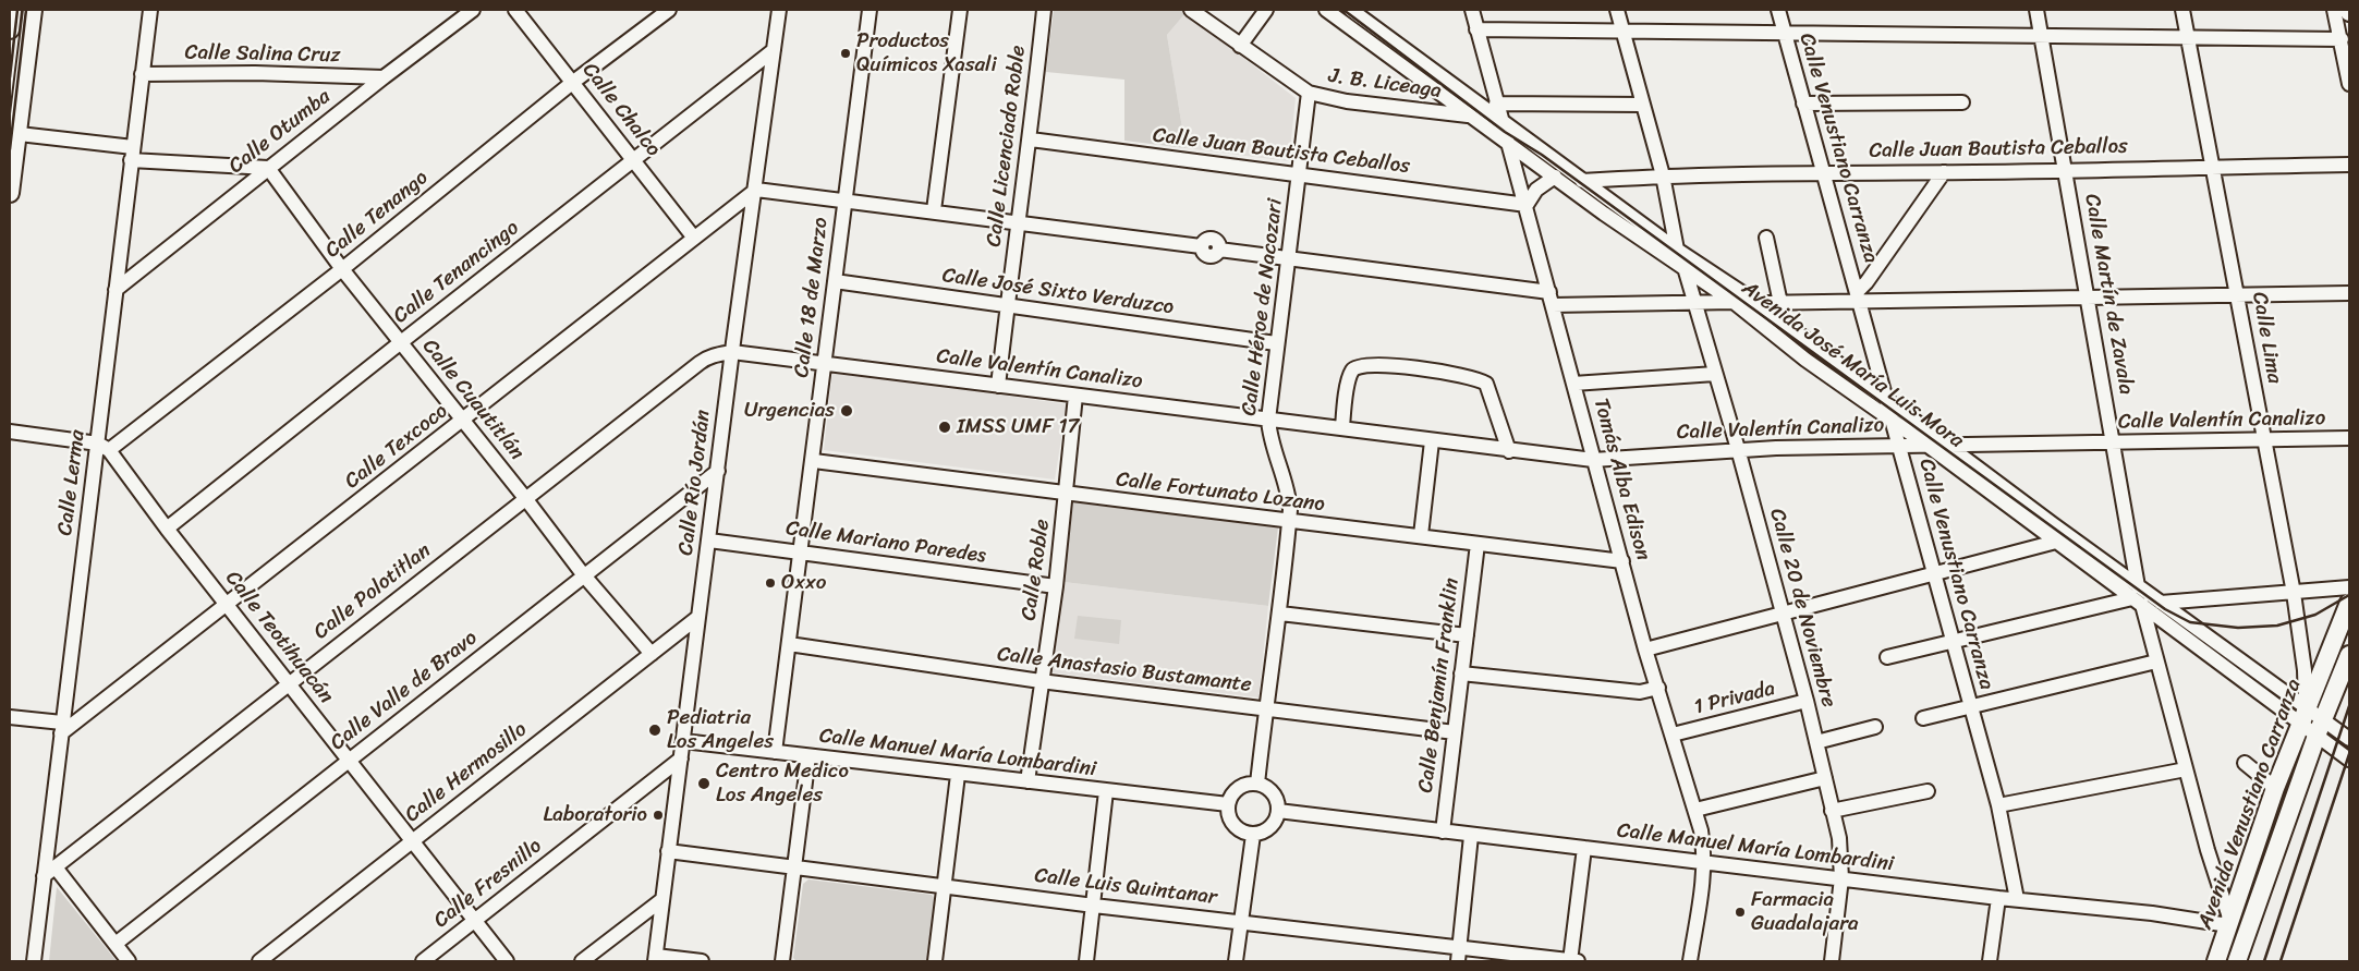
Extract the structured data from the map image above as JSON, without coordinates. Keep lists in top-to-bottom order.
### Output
{
  "streets": {
    "main road": ["Avenida Venustiano Carranza"],
    "street": [
      "Calle Salina Cruz",
      "J. B. Liceaga",
      "Calle Chalco",
      "Calle Otumba",
      "Calle Licenciado Roble",
      "Calle Venustiano Carranza",
      "Calle Juan Bautista Ceballos",
      "Calle Tenango",
      "Calle Tenancingo",
      "Calle José Sixto Verduzco",
      "Calle Martín de Zavala",
      "Calle 18 de Marzo",
      "Calle Héroe de Nacozari",
      "Calle Lima",
      "Avenida José María Luis Mora",
      "Calle Valentín Canalizo",
      "Calle Cuautitlán",
      "Calle Texcoco",
      "Tomás Alba Edison",
      "Calle Lerma",
      "Calle Río Jordán",
      "Calle Fortunato Lozano",
      "Calle Mariano Paredes",
      "Calle Roble",
      "Calle Polotitlan",
      "Calle 20 de Noviembre",
      "Calle Teotihuacán",
      "Calle Anastasio Bustamante",
      "Calle Benjamín Franklin",
      "Calle Valle de Bravo",
      "1 Privada",
      "Calle Manuel María Lombardini",
      "Calle Hermosillo",
      "Calle Fresnillo",
      "Calle Luis Quintanar"
    ]
  },
  "crossings": [
    ["Calle Salina Cruz", "Calle Otumba"],
    ["Calle Salina Cruz", "Calle Lerma"],
    ["J. B. Liceaga", "Calle Héroe de Nacozari"],
    ["J. B. Liceaga", "Avenida José María Luis Mora"],
    ["J. B. Liceaga", "Tomás Alba Edison"],
    ["Calle Chalco", "Calle Tenango"],
    ["Calle Chalco", "Calle Tenancingo"],
    ["Calle Chalco", "Calle Texcoco"],
    ["Calle Otumba", "Calle Cuautitlán"],
    ["Calle Otumba", "Calle Lerma"],
    ["Calle Licenciado Roble", "Calle Juan Bautista Ceballos"],
    ["Calle Licenciado Roble", "Calle José Sixto Verduzco"],
    ["Calle Licenciado Roble", "Calle Valentín Canalizo"],
    ["Calle Venustiano Carranza", "Calle Juan Bautista Ceballos"],
    ["Calle Venustiano Carranza", "Avenida José María Luis Mora"],
    ["Calle Venustiano Carranza", "Calle Valentín Canalizo"],
    ["Calle Venustiano Carranza", "Calle Manuel María Lombardini"],
    ["Calle Juan Bautista Ceballos", "Calle Martín de Zavala"],
    ["Calle Juan Bautista Ceballos", "Calle Héroe de Nacozari"],
    ["Calle Juan Bautista Ceballos", "Calle Lima"],
    ["Calle Juan Bautista Ceballos", "Avenida José María Luis Mora"],
    ["Calle Juan Bautista Ceballos", "Tomás Alba Edison"],
    ["Calle Tenango", "Calle Cuautitlán"],
    ["Calle Tenango", "Calle Lerma"],
    ["Calle Tenango", "Calle Teotihuacán"],
    ["Calle Tenancingo", "Calle Cuautitlán"],
    ["Calle Tenancingo", "Calle Río Jordán"],
    ["Calle Tenancingo", "Calle Teotihuacán"],
    ["Calle José Sixto Verduzco", "Calle 18 de Marzo"],
    ["Calle José Sixto Verduzco", "Calle Héroe de Nacozari"],
    ["Calle Martín de Zavala", "Avenida José María Luis Mora"],
    ["Calle Martín de Zavala", "Calle Valentín Canalizo"],
    ["Calle Martín de Zavala", "Calle Manuel María Lombardini"],
    ["Calle Martín de Zavala", "Avenida Venustiano Carranza"],
    ["Calle 18 de Marzo", "Calle Valentín Canalizo"],
    ["Calle 18 de Marzo", "Calle Fortunato Lozano"],
    ["Calle 18 de Marzo", "Calle Mariano Paredes"],
    ["Calle 18 de Marzo", "Calle Anastasio Bustamante"],
    ["Calle 18 de Marzo", "Calle Manuel María Lombardini"],
    ["Calle Héroe de Nacozari", "Calle Valentín Canalizo"],
    ["Calle Héroe de Nacozari", "Calle Fortunato Lozano"],
    ["Calle Héroe de Nacozari", "Calle Anastasio Bustamante"],
    ["Calle Héroe de Nacozari", "Calle Manuel María Lombardini"],
    ["Calle Lima", "Avenida José María Luis Mora"],
    ["Calle Lima", "Calle Valentín Canalizo"],
    ["Calle Lima", "Avenida Venustiano Carranza"],
    ["Avenida José María Luis Mora", "Calle Valentín Canalizo"],
    ["Avenida José María Luis Mora", "Tomás Alba Edison"],
    ["Avenida José María Luis Mora", "Calle 20 de Noviembre"],
    ["Avenida José María Luis Mora", "Avenida Venustiano Carranza"],
    ["Calle Valentín Canalizo", "Tomás Alba Edison"],
    ["Calle Valentín Canalizo", "Calle Río Jordán"],
    ["Calle Valentín Canalizo", "Calle Roble"],
    ["Calle Valentín Canalizo", "Calle Polotitlan"],
    ["Calle Valentín Canalizo", "Calle 20 de Noviembre"],
    ["Calle Cuautitlán", "Calle Texcoco"],
    ["Calle Cuautitlán", "Calle Polotitlan"],
    ["Calle Cuautitlán", "Calle Valle de Bravo"],
    ["Calle Cuautitlán", "Calle Hermosillo"],
    ["Calle Texcoco", "Calle Lerma"],
    ["Calle Texcoco", "Calle Río Jordán"],
    ["Calle Texcoco", "Calle Teotihuacán"],
    ["Tomás Alba Edison", "Calle Fortunato Lozano"],
    ["Tomás Alba Edison", "1 Privada"],
    ["Tomás Alba Edison", "Calle Manuel María Lombardini"],
    ["Calle Lerma", "Calle Polotitlan"],
    ["Calle Lerma", "Calle Teotihuacán"],
    ["Calle Río Jordán", "Calle Mariano Paredes"],
    ["Calle Río Jordán", "Calle Polotitlan"],
    ["Calle Río Jordán", "Calle Valle de Bravo"],
    ["Calle Río Jordán", "Calle Manuel María Lombardini"],
    ["Calle Río Jordán", "Calle Hermosillo"],
    ["Calle Río Jordán", "Calle Fresnillo"],
    ["Calle Río Jordán", "Calle Luis Quintanar"],
    ["Calle Fortunato Lozano", "Calle Roble"],
    ["Calle Fortunato Lozano", "Calle Benjamín Franklin"],
    ["Calle Mariano Paredes", "Calle Roble"],
    ["Calle Roble", "Calle Anastasio Bustamante"],
    ["Calle Roble", "Calle Manuel María Lombardini"],
    ["Calle Polotitlan", "Calle Teotihuacán"],
    ["Calle 20 de Noviembre", "1 Privada"],
    ["Calle 20 de Noviembre", "Calle Manuel María Lombardini"],
    ["Calle Teotihuacán", "Calle Valle de Bravo"],
    ["Calle Teotihuacán", "Calle Hermosillo"],
    ["Calle Teotihuacán", "Calle Fresnillo"],
    ["Calle Anastasio Bustamante", "Calle Benjamín Franklin"],
    ["Calle Benjamín Franklin", "Calle Manuel María Lombardini"],
    ["Calle Manuel María Lombardini", "Avenida Venustiano Carranza"]
  ],
  "places": [
    "Productos Químicos Xasali",
    "Urgencias",
    "IMSS UMF 17",
    "Oxxo",
    "Pediatria Los Angeles",
    "Centro Medico Los Angeles",
    "Laboratorio",
    "Farmacia Guadalajara"
  ]
}
